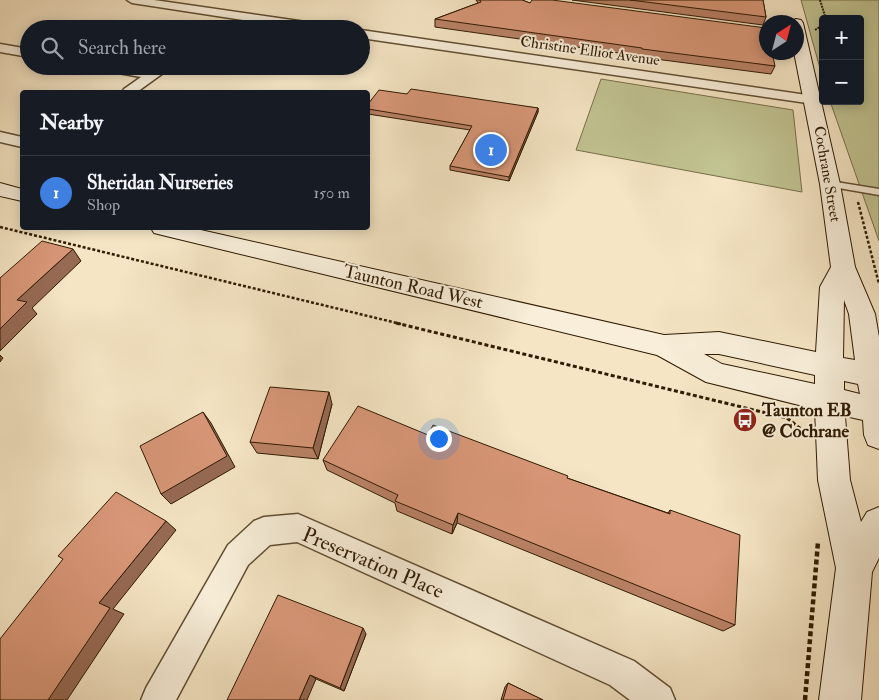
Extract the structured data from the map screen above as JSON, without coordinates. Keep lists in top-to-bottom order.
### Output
{
  "streets": {
    "street": [
      "Christine Elliot Avenue",
      "Cochrane Street",
      "Taunton Road West",
      "Preservation Place"
    ]
  },
  "crossings": [
    ["Christine Elliot Avenue", "Cochrane Street"],
    ["Cochrane Street", "Taunton Road West"]
  ],
  "places": {
    "bus stop": ["Taunton EB @ Cochrane"]
  },
  "north": "top right",
  "page": {
    "map_buttons": ["+", "−"],
    "search": "Search here",
    "heading": "Nearby",
    "pins": "1",
    "list": [
      {
        "mark": "1",
        "name": "Sheridan Nurseries",
        "note": "Shop",
        "value": "150 m"
      }
    ]
  }
}
